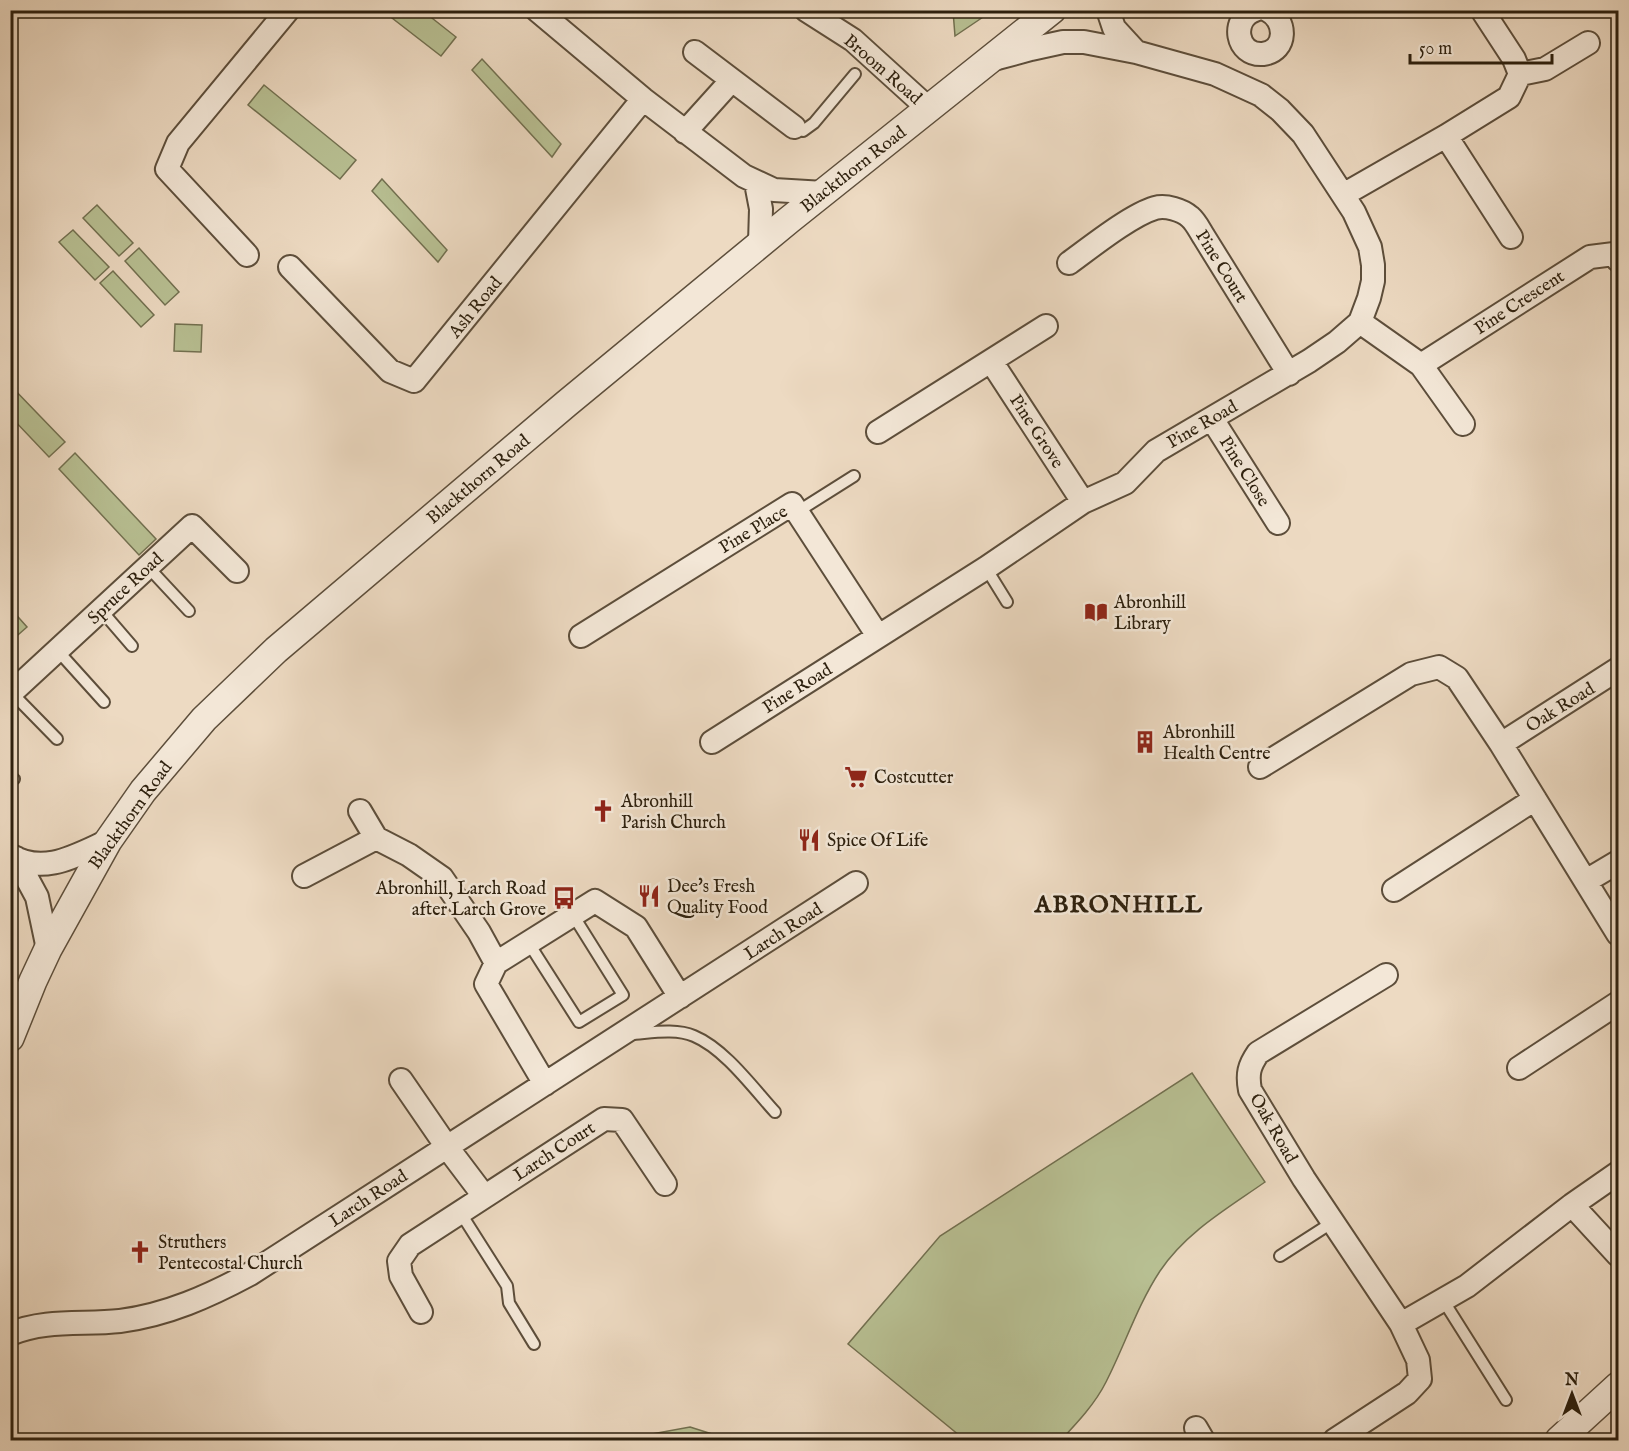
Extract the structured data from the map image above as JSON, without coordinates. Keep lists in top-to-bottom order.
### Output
{
  "streets": {
    "street": [
      "Broom Road",
      "Blackthorn Road",
      "Pine Court",
      "Pine Crescent",
      "Ash Road",
      "Pine Road",
      "Pine Grove",
      "Pine Close",
      "Pine Place",
      "Spruce Road",
      "Oak Road",
      "Larch Road",
      "Larch Court"
    ]
  },
  "crossings": [
    ["Broom Road", "Blackthorn Road"],
    ["Pine Court", "Pine Road"],
    ["Pine Road", "Pine Grove"],
    ["Pine Road", "Pine Close"],
    ["Pine Road", "Pine Place"]
  ],
  "districts": ["ABRONHILL"],
  "places": {
    "library": ["Abronhill Library"],
    "building": ["Abronhill Health Centre"],
    "supermarket": ["Costcutter"],
    "church": ["Abronhill Parish Church", "Struthers Pentecostal Church"],
    "restaurant": ["Spice Of Life", "Dee's Fresh Quality Food"],
    "bus stop": ["Abronhill, Larch Road after Larch Grove"]
  },
  "scale_bar": "50 m",
  "north": "top"
}
